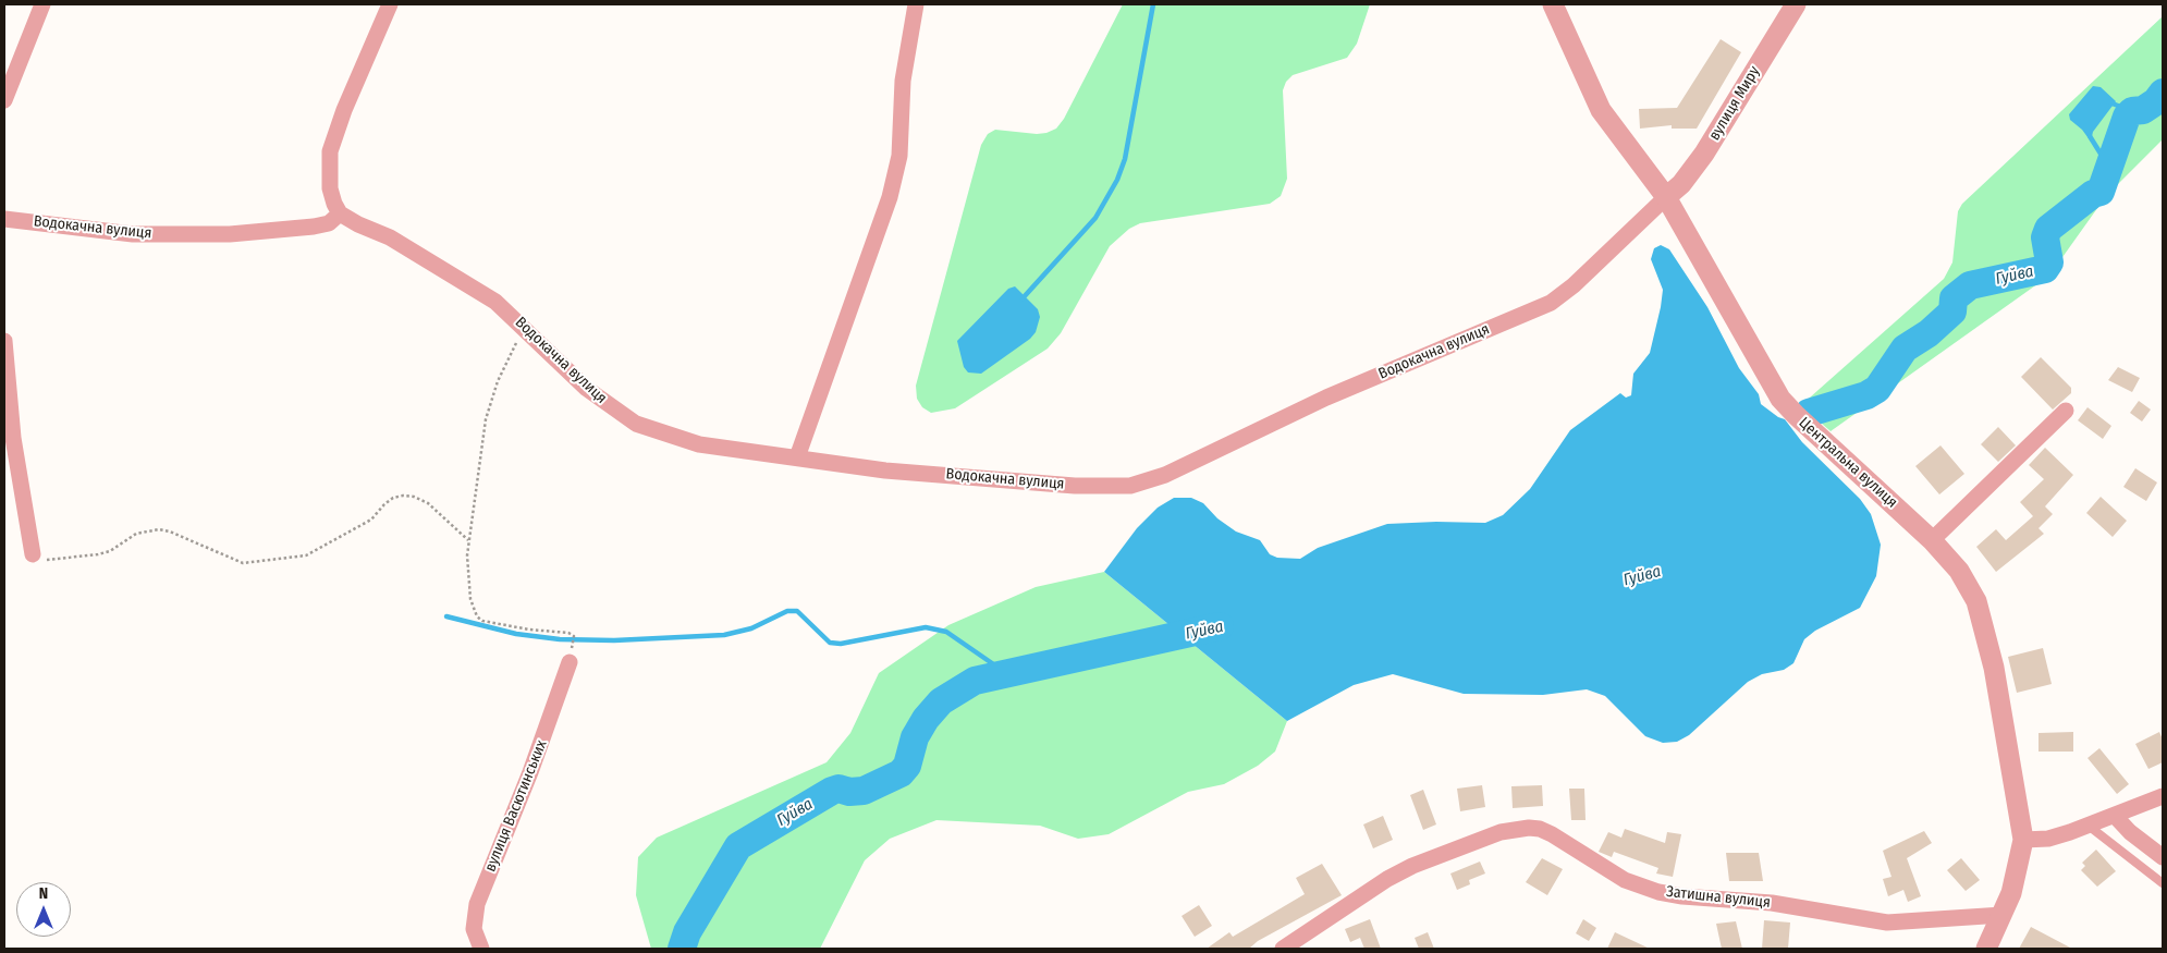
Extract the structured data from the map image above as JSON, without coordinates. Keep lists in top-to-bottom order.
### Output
{
  "streets": {
    "street": [
      "вулиця Миру",
      "Водокачна вулиця",
      "Центральна вулиця",
      "вулиця Васютинських",
      "Затишна вулиця"
    ]
  },
  "crossings": [
    ["вулиця Миру", "Водокачна вулиця"],
    ["вулиця Миру", "Центральна вулиця"],
    ["Водокачна вулиця", "Центральна вулиця"],
    ["Центральна вулиця", "Затишна вулиця"]
  ],
  "water": ["Гуйва"],
  "north": "top"
}
